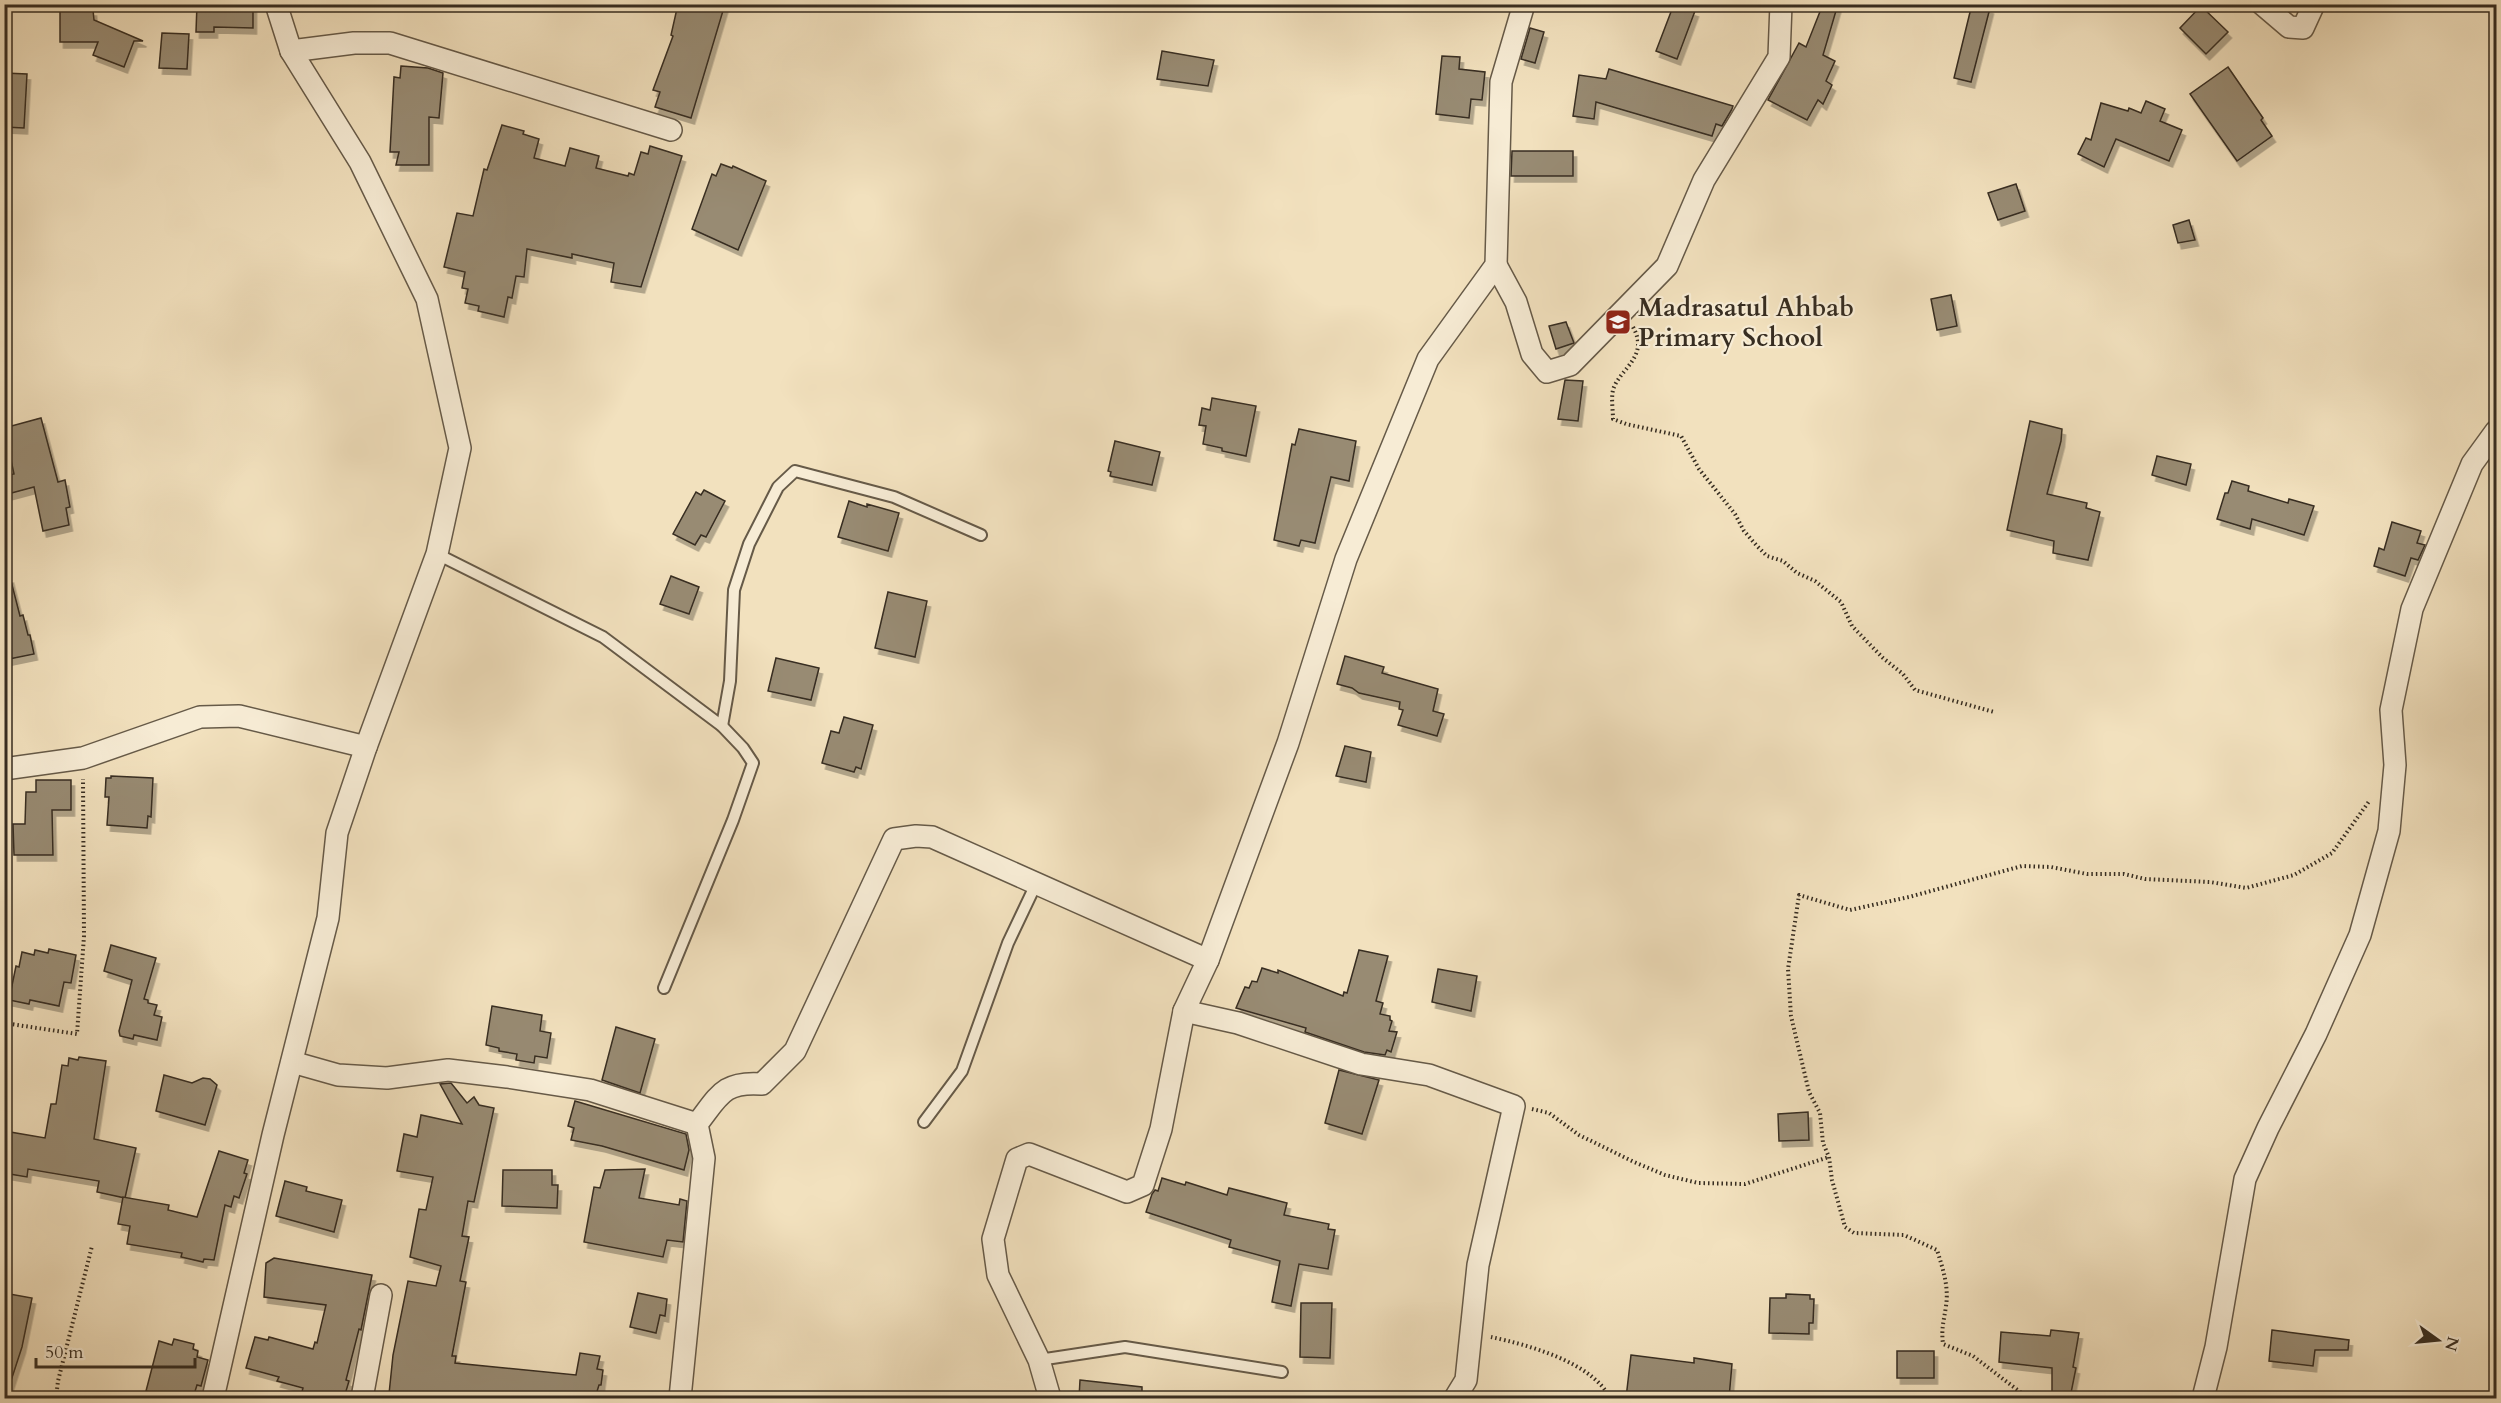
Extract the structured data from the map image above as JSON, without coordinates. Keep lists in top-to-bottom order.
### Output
{
  "places": {
    "school or university": ["Madrasatul Ahbab Primary School"]
  },
  "scale_bar": "50 m",
  "north": "right"
}
